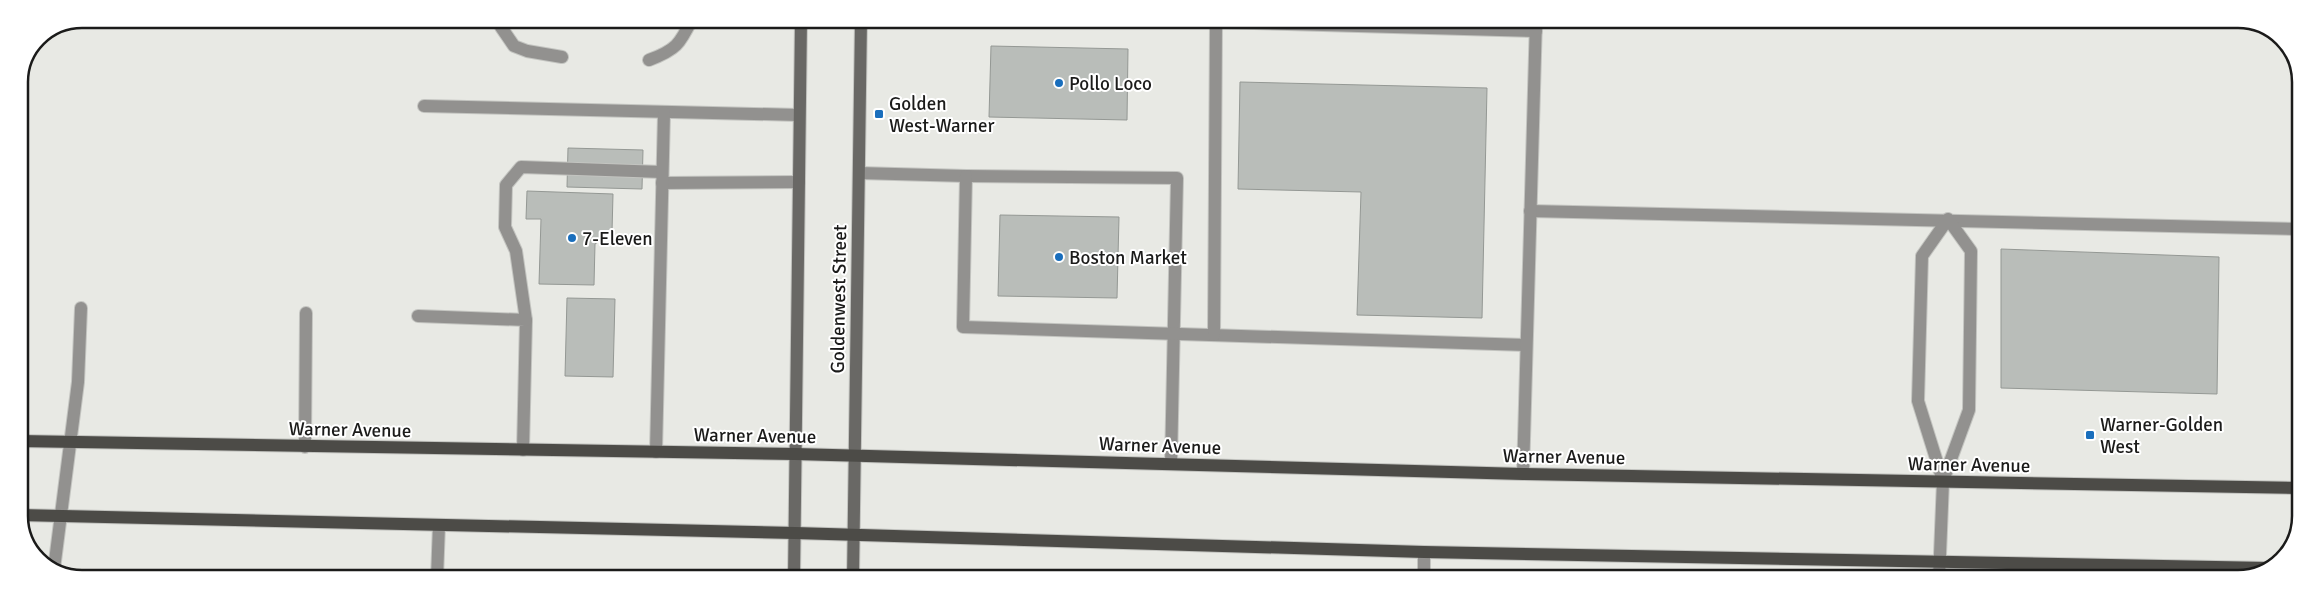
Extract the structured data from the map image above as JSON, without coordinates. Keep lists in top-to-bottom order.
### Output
{
  "streets": {
    "main road": ["Goldenwest Street", "Warner Avenue"]
  },
  "crossings": [
    ["Goldenwest Street", "Warner Avenue"]
  ],
  "places": {
    "other": ["Pollo Loco", "7-Eleven", "Boston Market"],
    "transit": ["Golden West-Warner", "Warner-Golden West"]
  }
}
